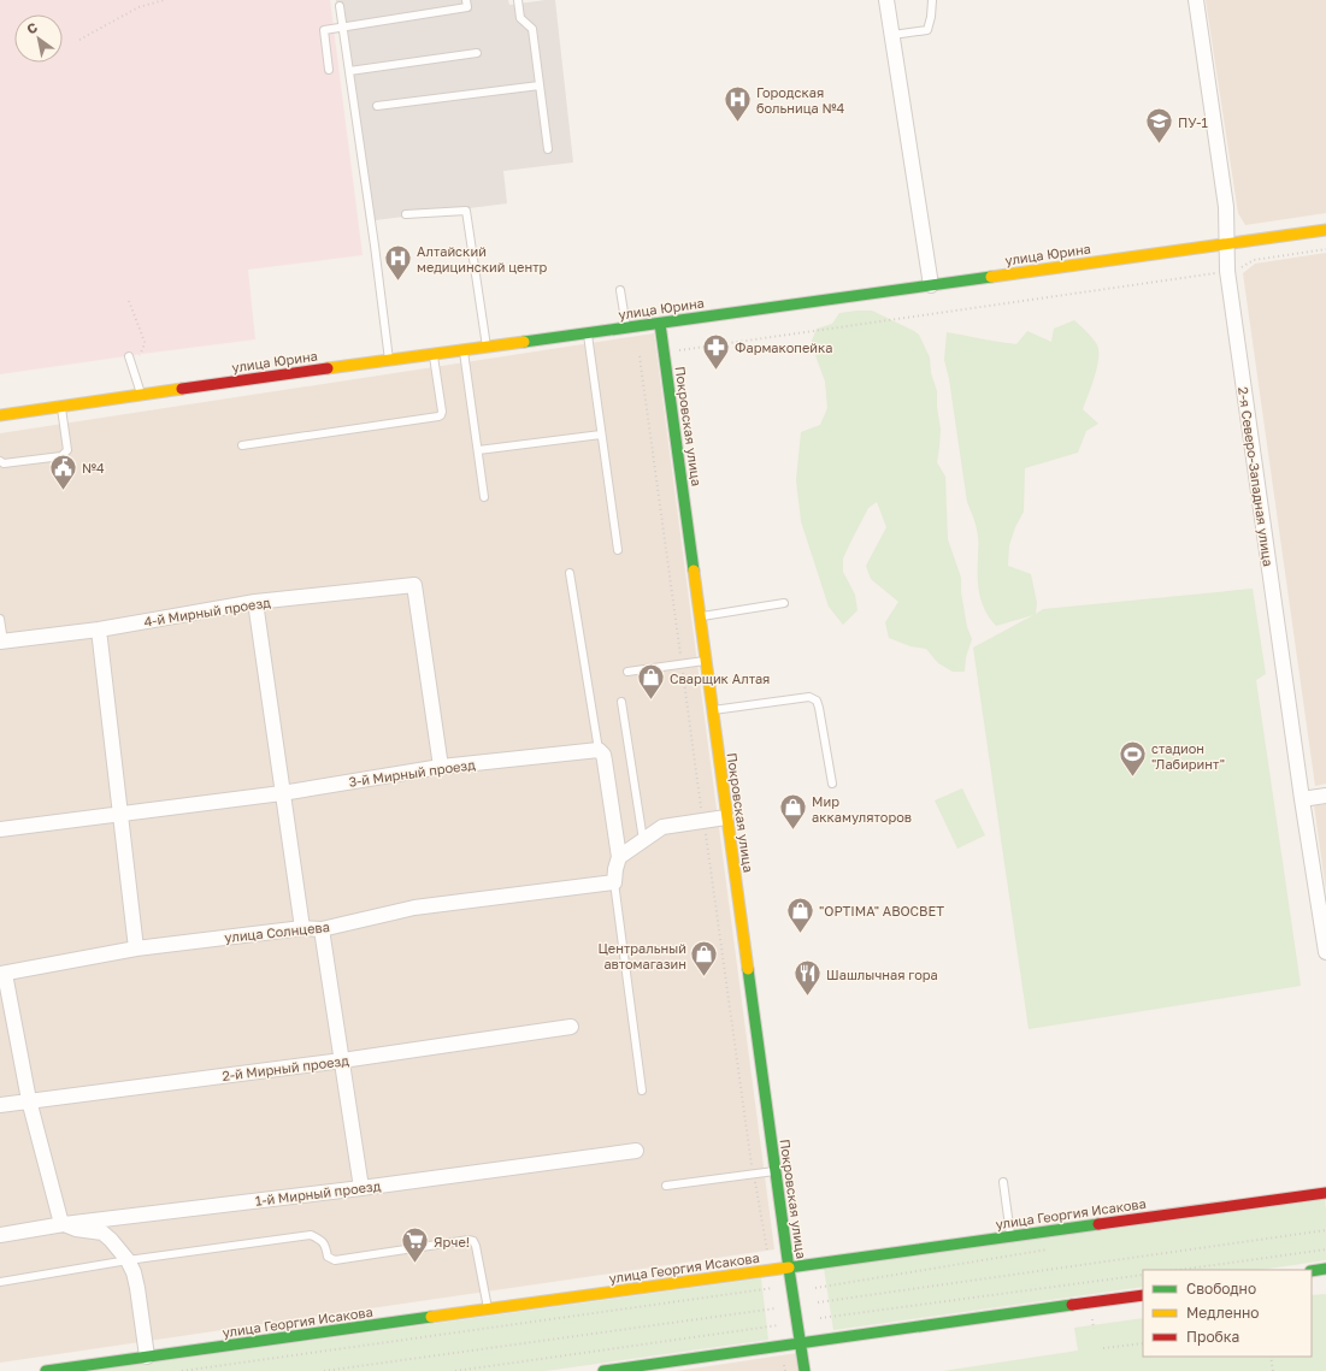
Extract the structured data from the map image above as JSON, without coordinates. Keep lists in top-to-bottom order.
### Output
{
  "streets": {
    "street": [
      "улица Юрина",
      "Покровская улица",
      "2-я Северо-Западная улица",
      "4-й Мирный проезд",
      "3-й Мирный проезд",
      "улица Солнцева",
      "2-й Мирный проезд",
      "1-й Мирный проезд",
      "улица Георгия Исакова"
    ]
  },
  "crossings": [
    ["улица Юрина", "Покровская улица"],
    ["улица Юрина", "2-я Северо-Западная улица"],
    ["Покровская улица", "улица Георгия Исакова"],
    ["4-й Мирный проезд", "3-й Мирный проезд"]
  ],
  "places": {
    "hospital": ["Городская больница №4", "Алтайский медицинский центр"],
    "school or university": ["ПУ-1"],
    "pharmacy": ["Фармакопейка"],
    "public building": ["№4"],
    "shop": [
      "Сварщик Алтая",
      "Мир аккамуляторов",
      "\"OPTIMA\" АВОСВЕТ",
      "Центральный автомагазин"
    ],
    "sports": ["стадион \"Лабиринт\""],
    "restaurant": ["Шашлычная гора"],
    "supermarket": ["Ярче!"]
  },
  "legend": ["Свободно", "Медленно", "Пробка"],
  "north": "top left"
}
